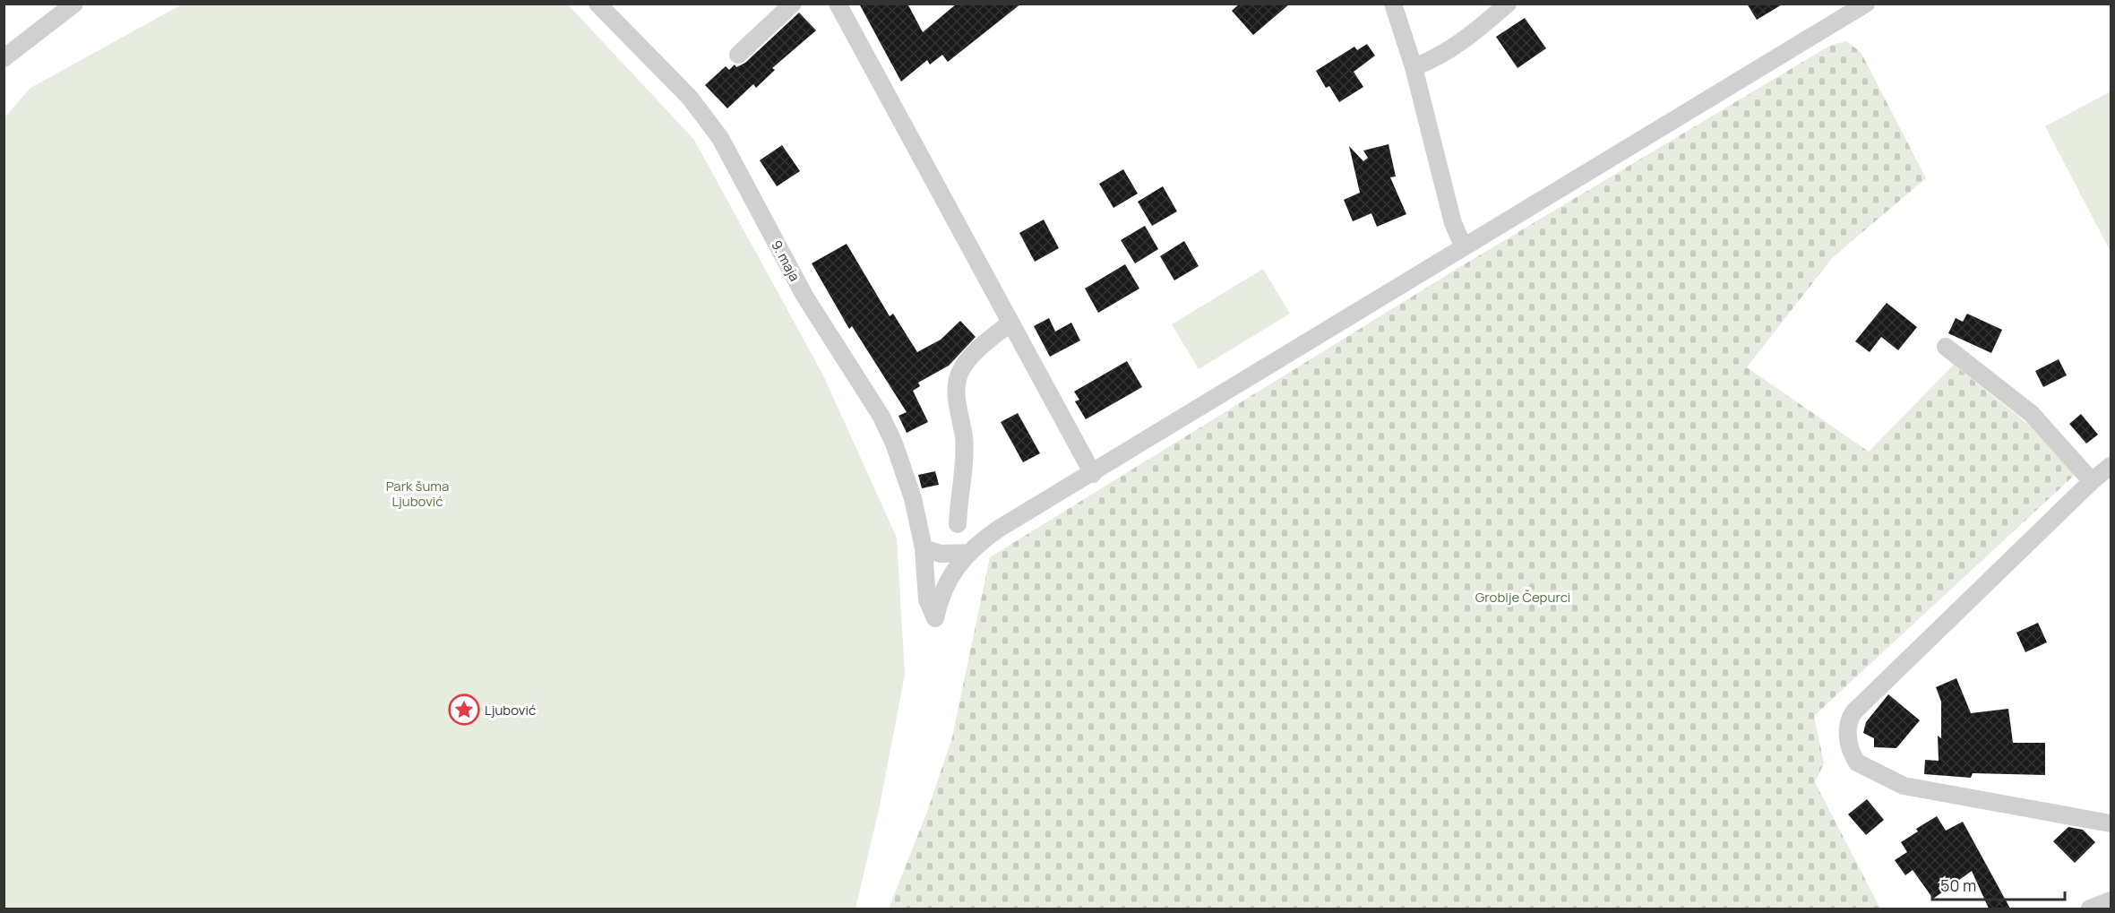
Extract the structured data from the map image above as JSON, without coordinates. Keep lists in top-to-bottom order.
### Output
{
  "streets": {
    "street": ["9. maja"]
  },
  "parks": ["Park šuma Ljubović", "Groblje Čepurci"],
  "places": {
    "place": ["Ljubović"]
  },
  "scale_bar": "50 m"
}
